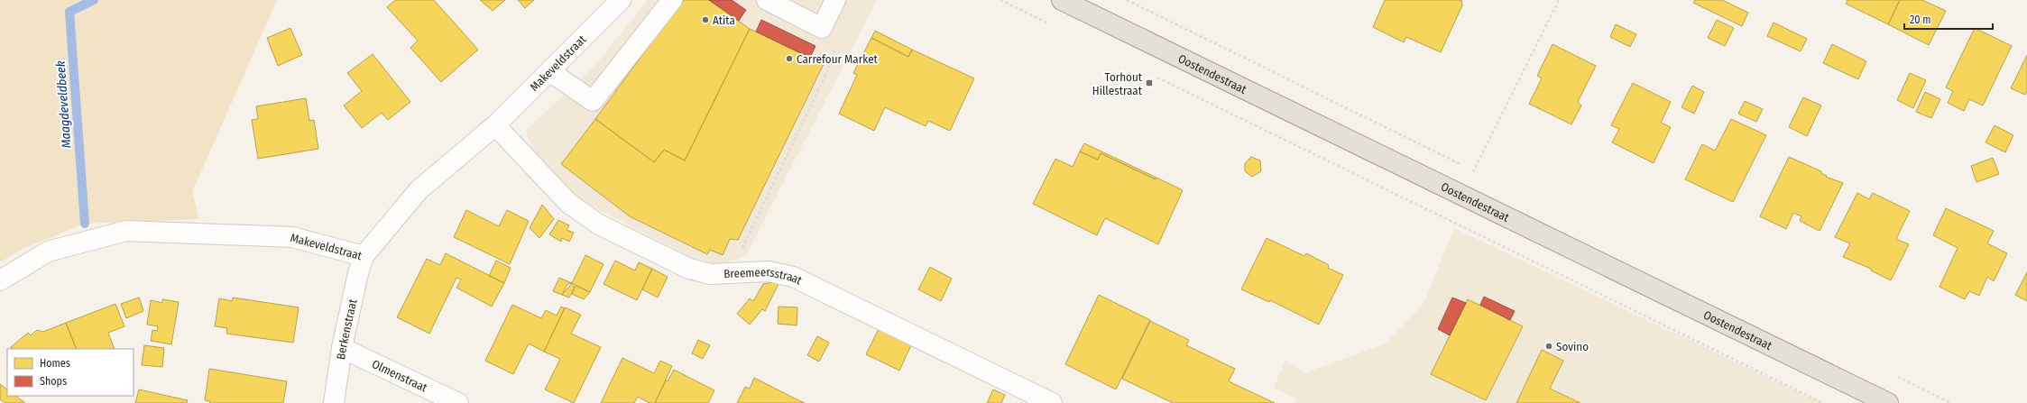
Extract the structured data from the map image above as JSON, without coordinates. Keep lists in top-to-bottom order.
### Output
{
  "streets": {
    "main road": ["Oostendestraat"],
    "street": [
      "Makeveldstraat",
      "Breemeersstraat",
      "Berkenstraat",
      "Olmenstraat"
    ]
  },
  "crossings": [
    ["Makeveldstraat", "Breemeersstraat"],
    ["Makeveldstraat", "Berkenstraat"],
    ["Berkenstraat", "Olmenstraat"]
  ],
  "water": ["Maagdeveldbeek"],
  "places": {
    "other": ["Atita", "Carrefour Market", "Sovino"],
    "transit": ["Torhout Hillestraat"]
  },
  "legend": ["Homes", "Shops"],
  "scale_bar": "20 m"
}
